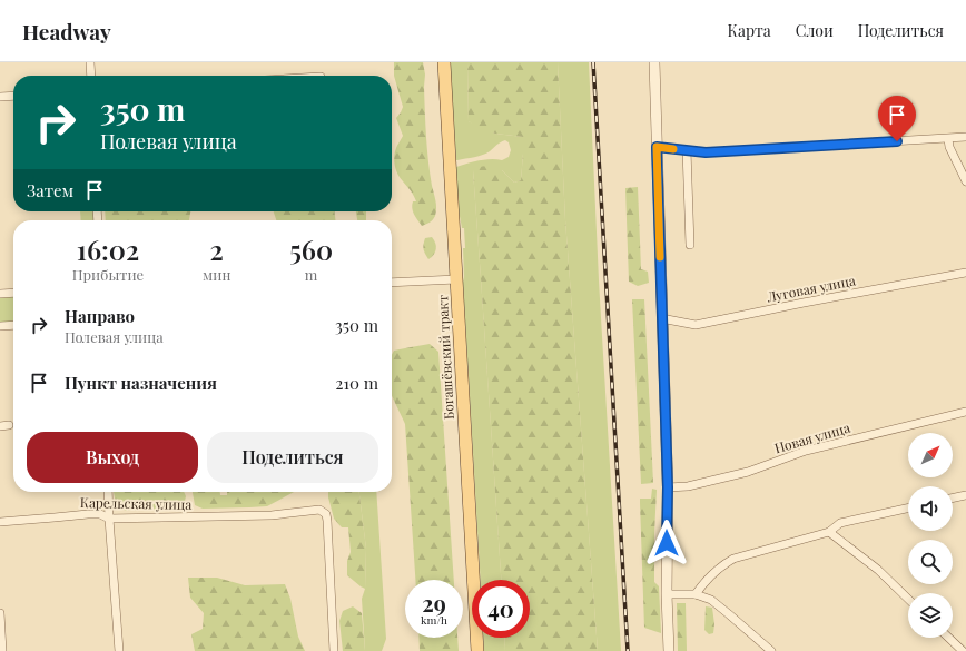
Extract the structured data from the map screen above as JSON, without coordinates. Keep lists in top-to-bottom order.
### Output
{
  "streets": {
    "main road": ["Богашёвский тракт"],
    "street": ["Луговая улица", "Новая улица", "Карельская улица"]
  },
  "north": "top right",
  "page": {
    "header": "Headway",
    "nav": ["Карта", "Слои", "Поделиться"],
    "turn": ["350 m", "Полевая улица"],
    "then": "Затем",
    "eta": [
      "16:02",
      "Прибытие",
      "2",
      "мин",
      "560",
      "m"
    ],
    "list": [
      {
        "name": "Направо",
        "note": "Полевая улица",
        "value": "350 m"
      },
      {
        "name": "Пункт назначения",
        "value": "210 m"
      }
    ],
    "buttons": ["Выход", "Поделиться"],
    "speed": "29 km/h",
    "limit": "40"
  }
}
